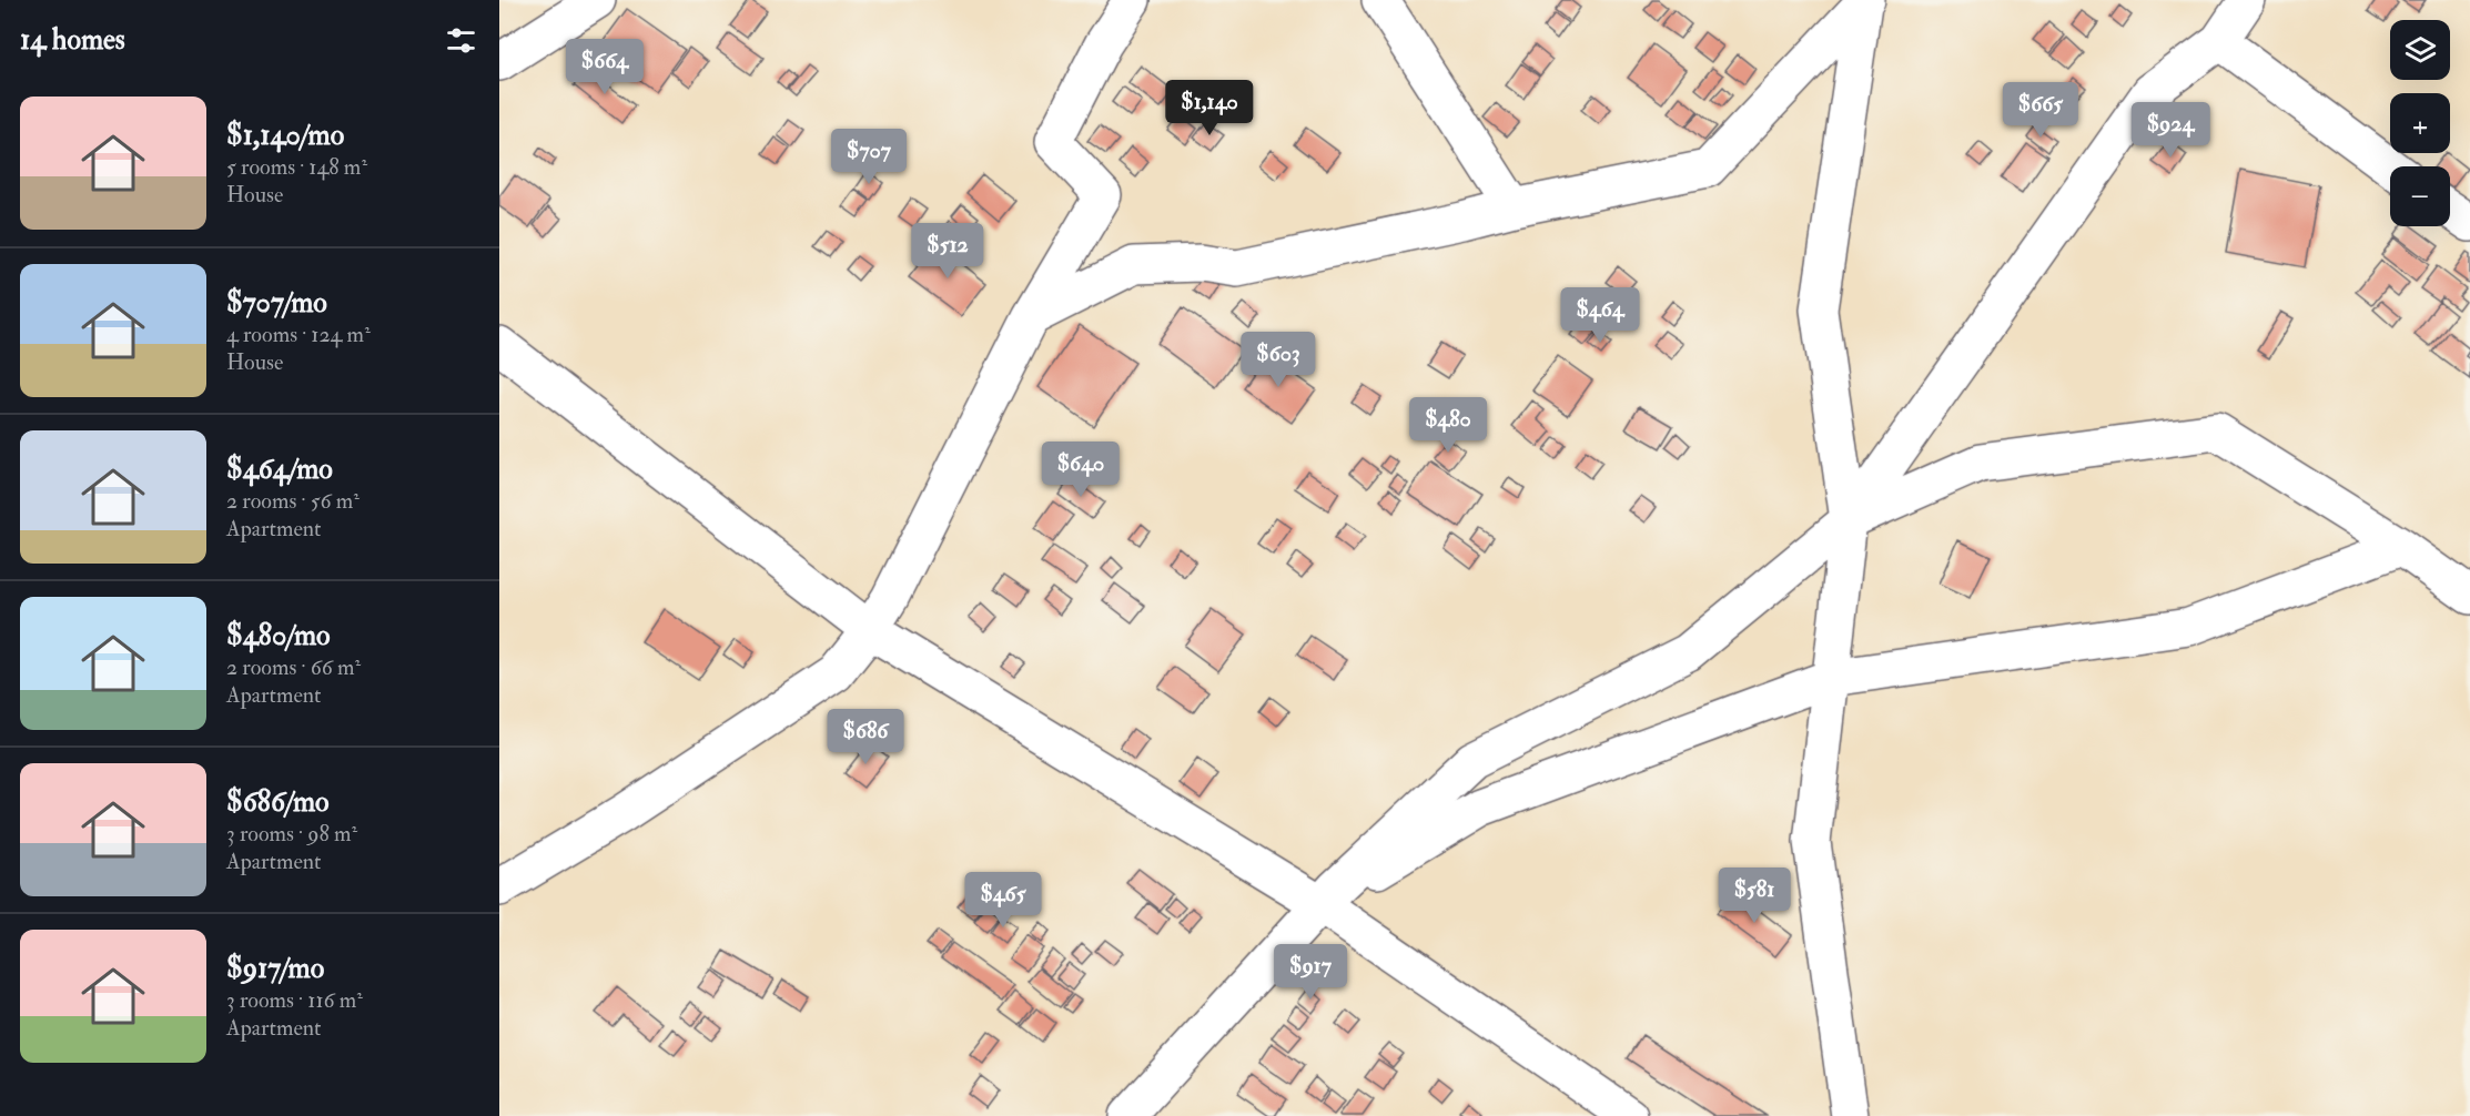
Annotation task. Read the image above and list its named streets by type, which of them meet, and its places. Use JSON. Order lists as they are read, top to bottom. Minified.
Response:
{"page":{"heading":"14 homes","map_buttons":["+","−"],"price":["$664","$1,140","$665","$924","$707","$512","$464","$603","$480","$640","$686","$581","$465","$917"],"list":[{"name":"$1,140/mo","note":"5 rooms · 148 m² · House"},{"name":"$707/mo","note":"4 rooms · 124 m² · House"},{"name":"$464/mo","note":"2 rooms · 56 m² · Apartment"},{"name":"$480/mo","note":"2 rooms · 66 m² · Apartment"},{"name":"$686/mo","note":"3 rooms · 98 m² · Apartment"},{"name":"$917/mo","note":"3 rooms · 116 m² · Apartment"}]}}
